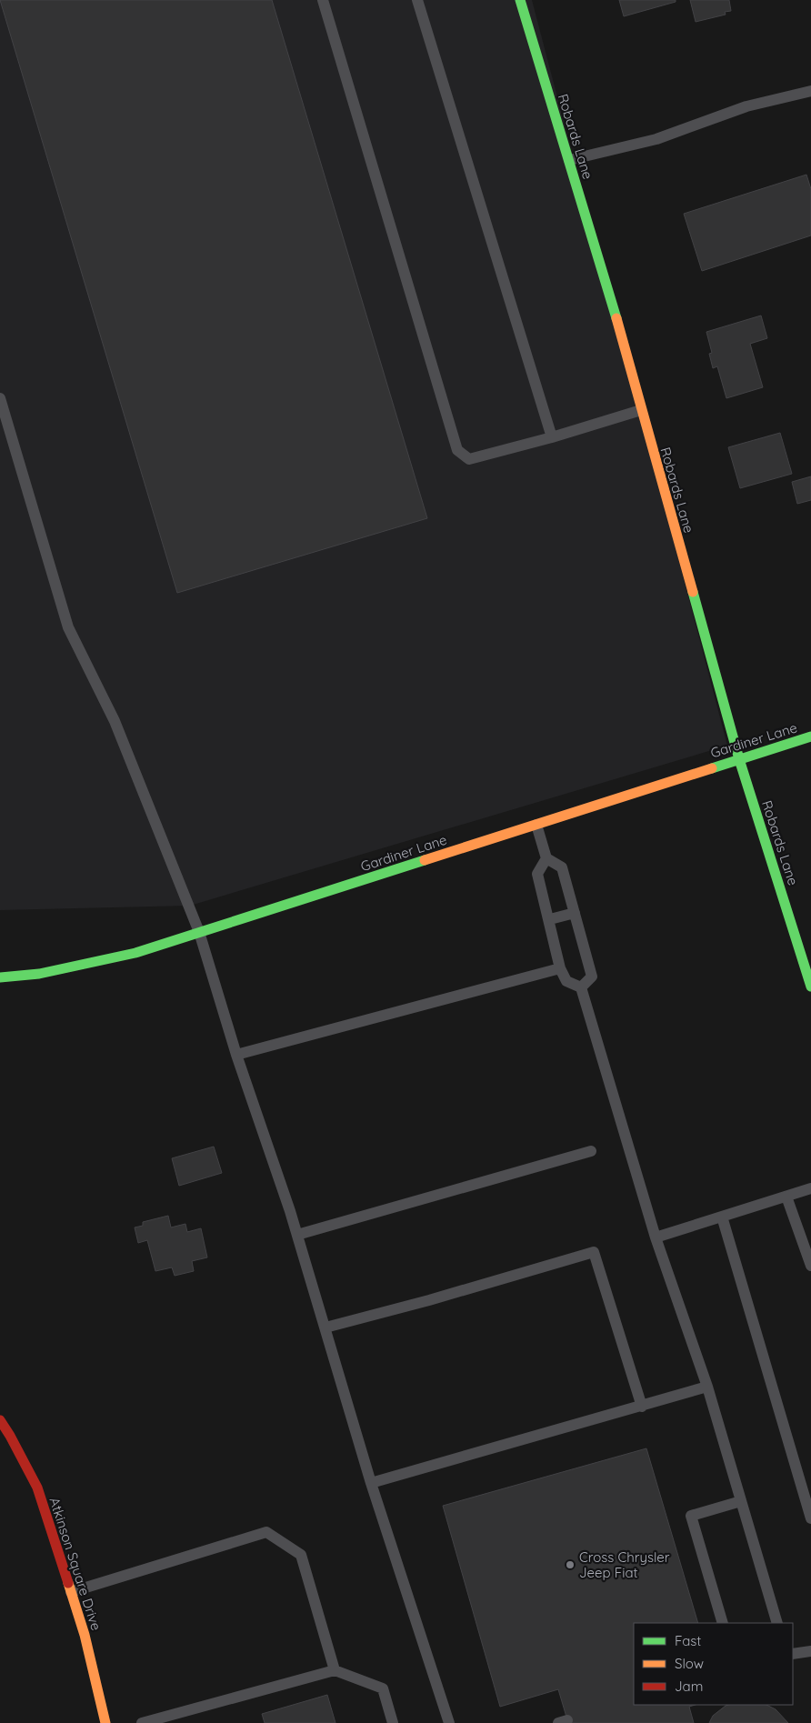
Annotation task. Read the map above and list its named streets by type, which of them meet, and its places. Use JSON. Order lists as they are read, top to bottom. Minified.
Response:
{"streets":{"street":["Robards Lane","Gardiner Lane","Atkinson Square Drive"]},"crossings":[["Robards Lane","Gardiner Lane"]],"places":["Cross Chrysler Jeep Fiat"],"legend":["Fast","Slow","Jam"]}
